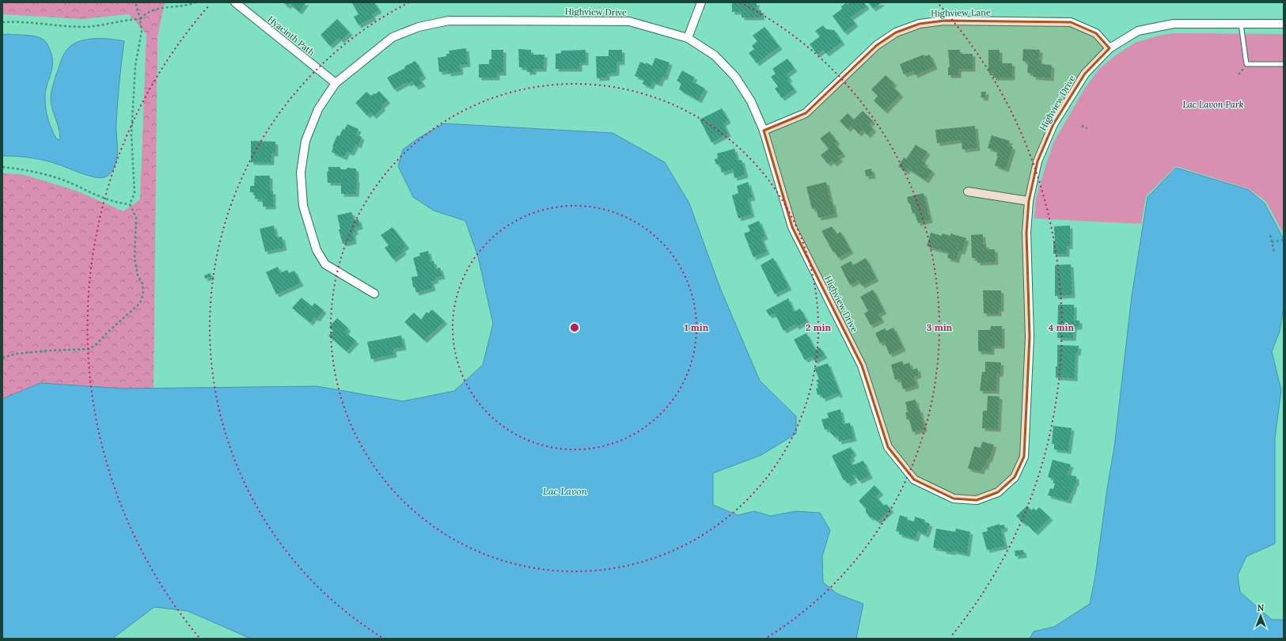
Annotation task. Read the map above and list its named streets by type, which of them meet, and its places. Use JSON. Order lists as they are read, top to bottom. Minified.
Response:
{"streets":{"street":["Highview Drive","Highview Lane","Hyacinth Path"]},"crossings":[["Highview Drive","Highview Lane"],["Highview Drive","Hyacinth Path"]],"water":["Lac Lavon"],"parks":["Lac Lavon Park"],"north":"top","rings":["1 min","2 min","3 min","4 min"]}
